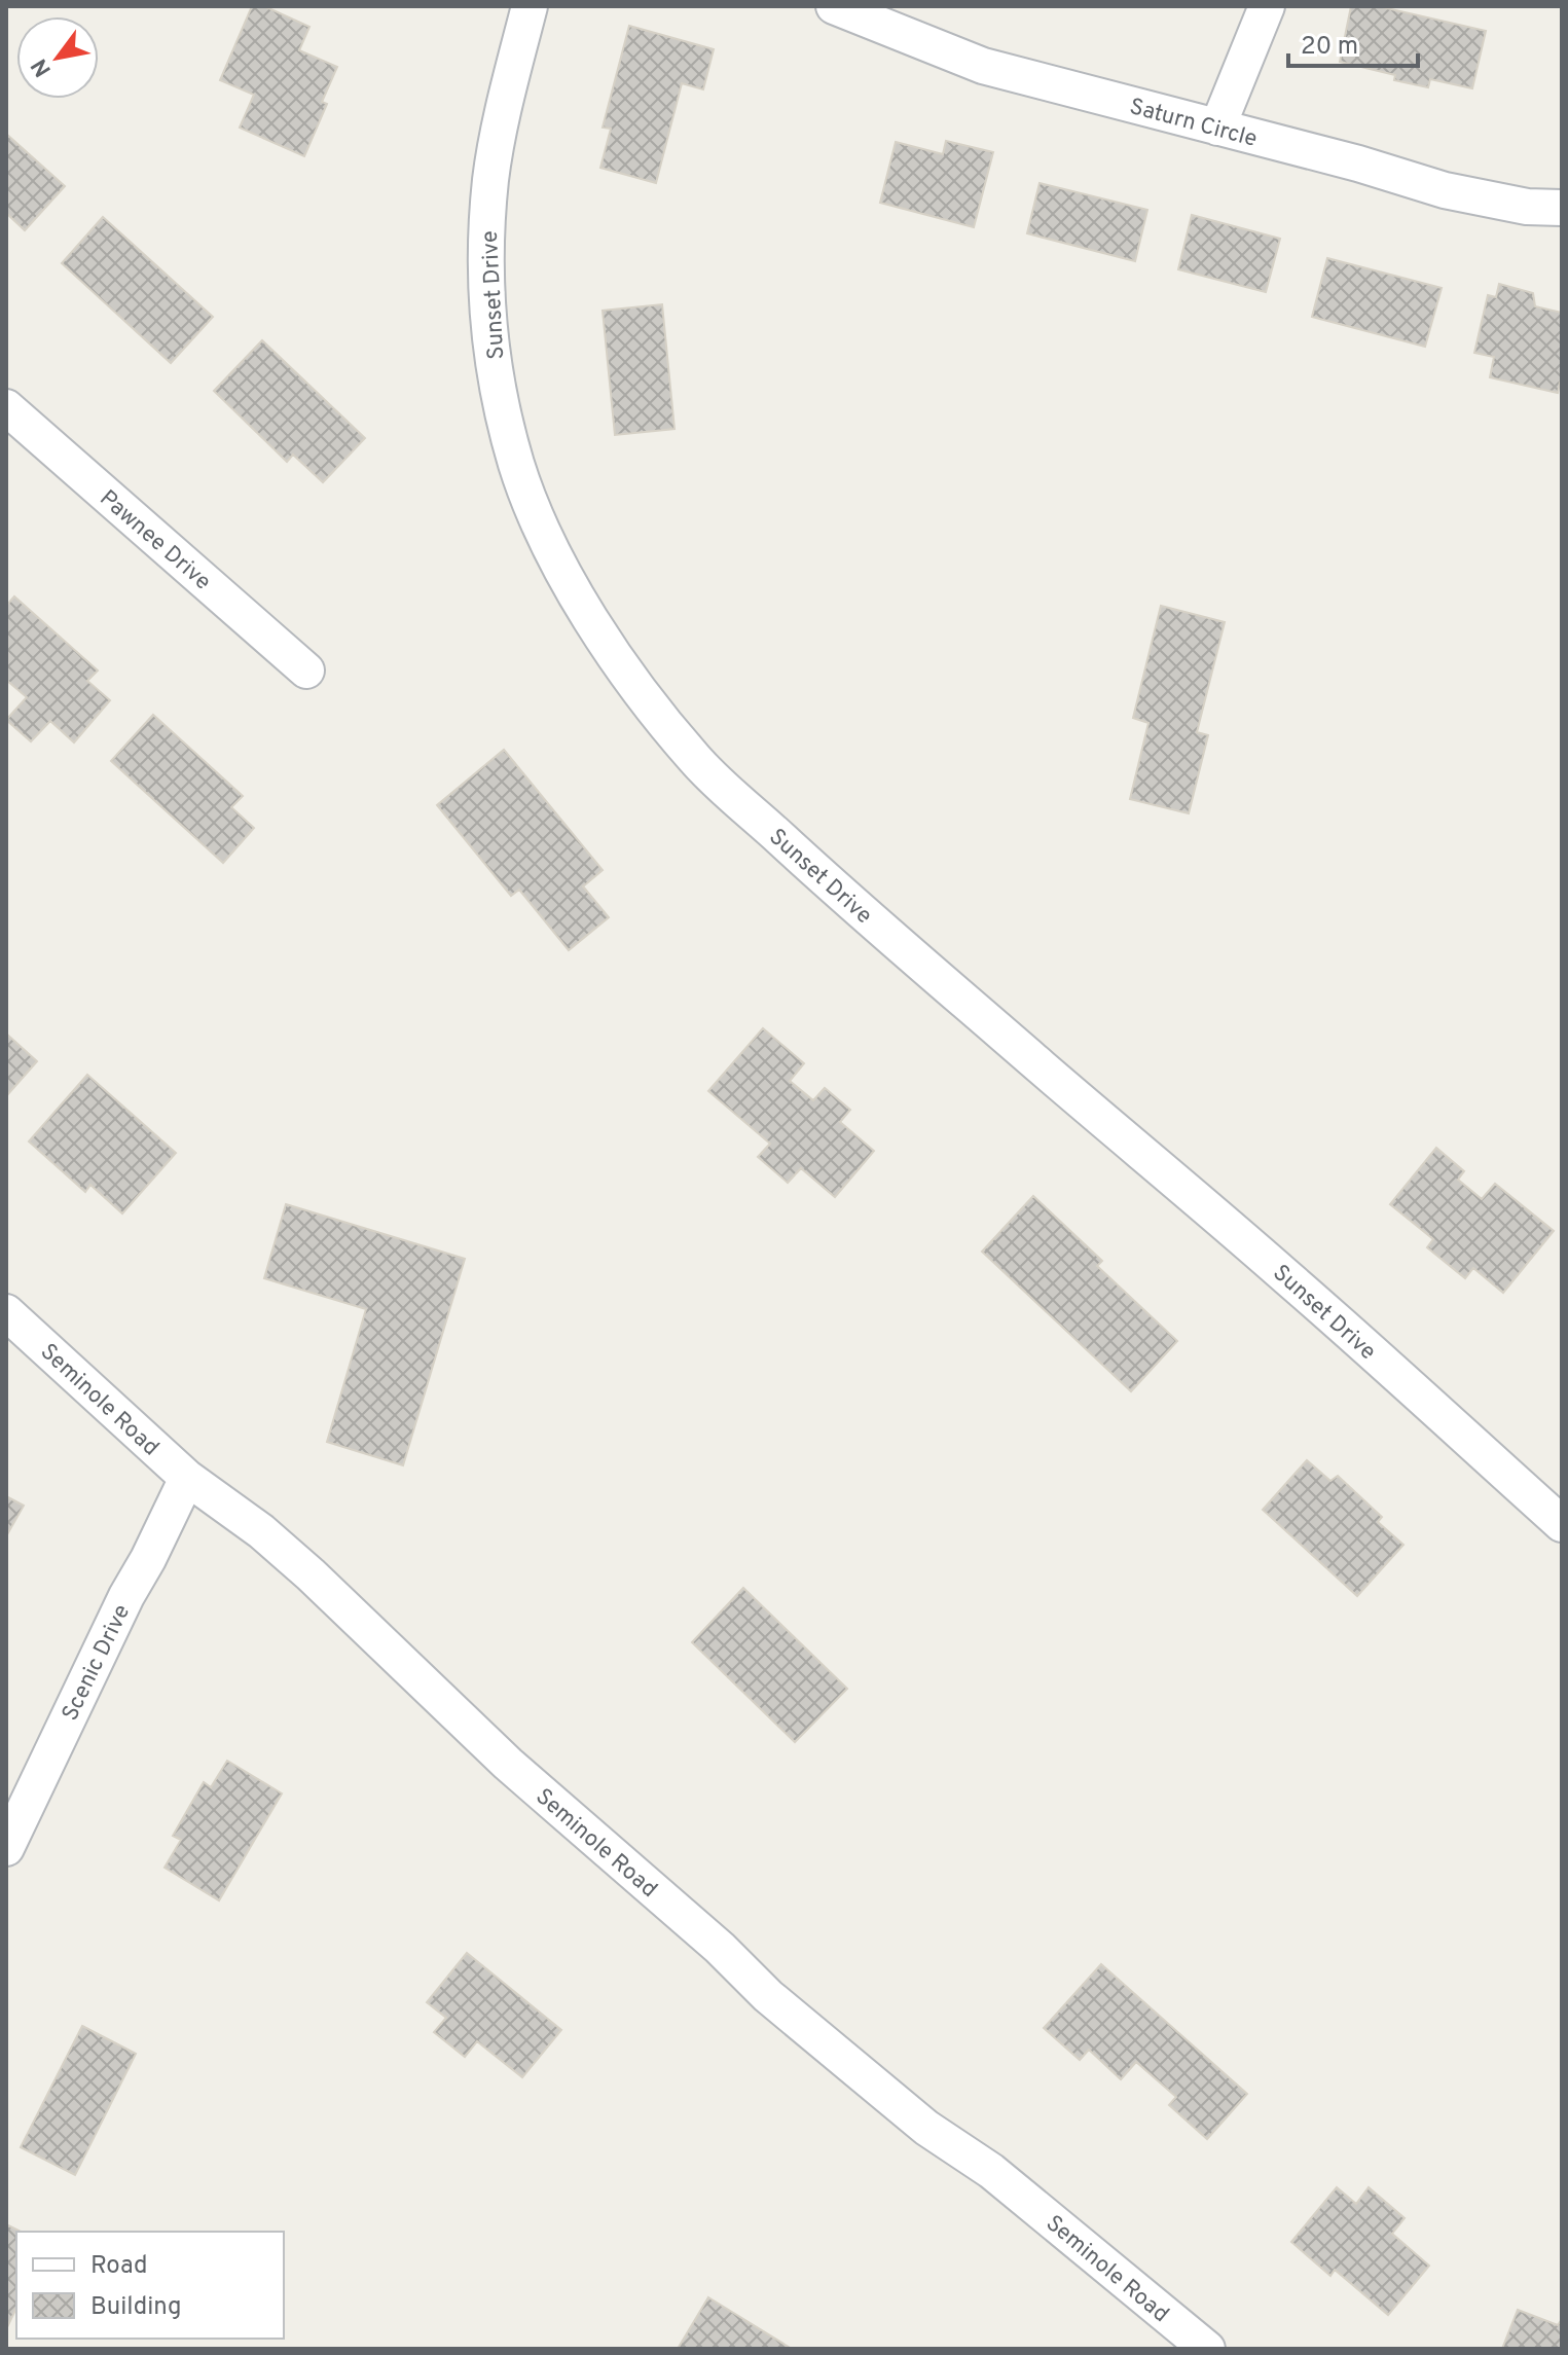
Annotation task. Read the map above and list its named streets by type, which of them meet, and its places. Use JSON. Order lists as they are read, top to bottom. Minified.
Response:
{"streets":{"street":["Saturn Circle","Sunset Drive","Pawnee Drive","Seminole Road","Scenic Drive"]},"crossings":[["Seminole Road","Scenic Drive"]],"legend":["Road","Building"],"scale_bar":"20 m","north":"bottom left"}
